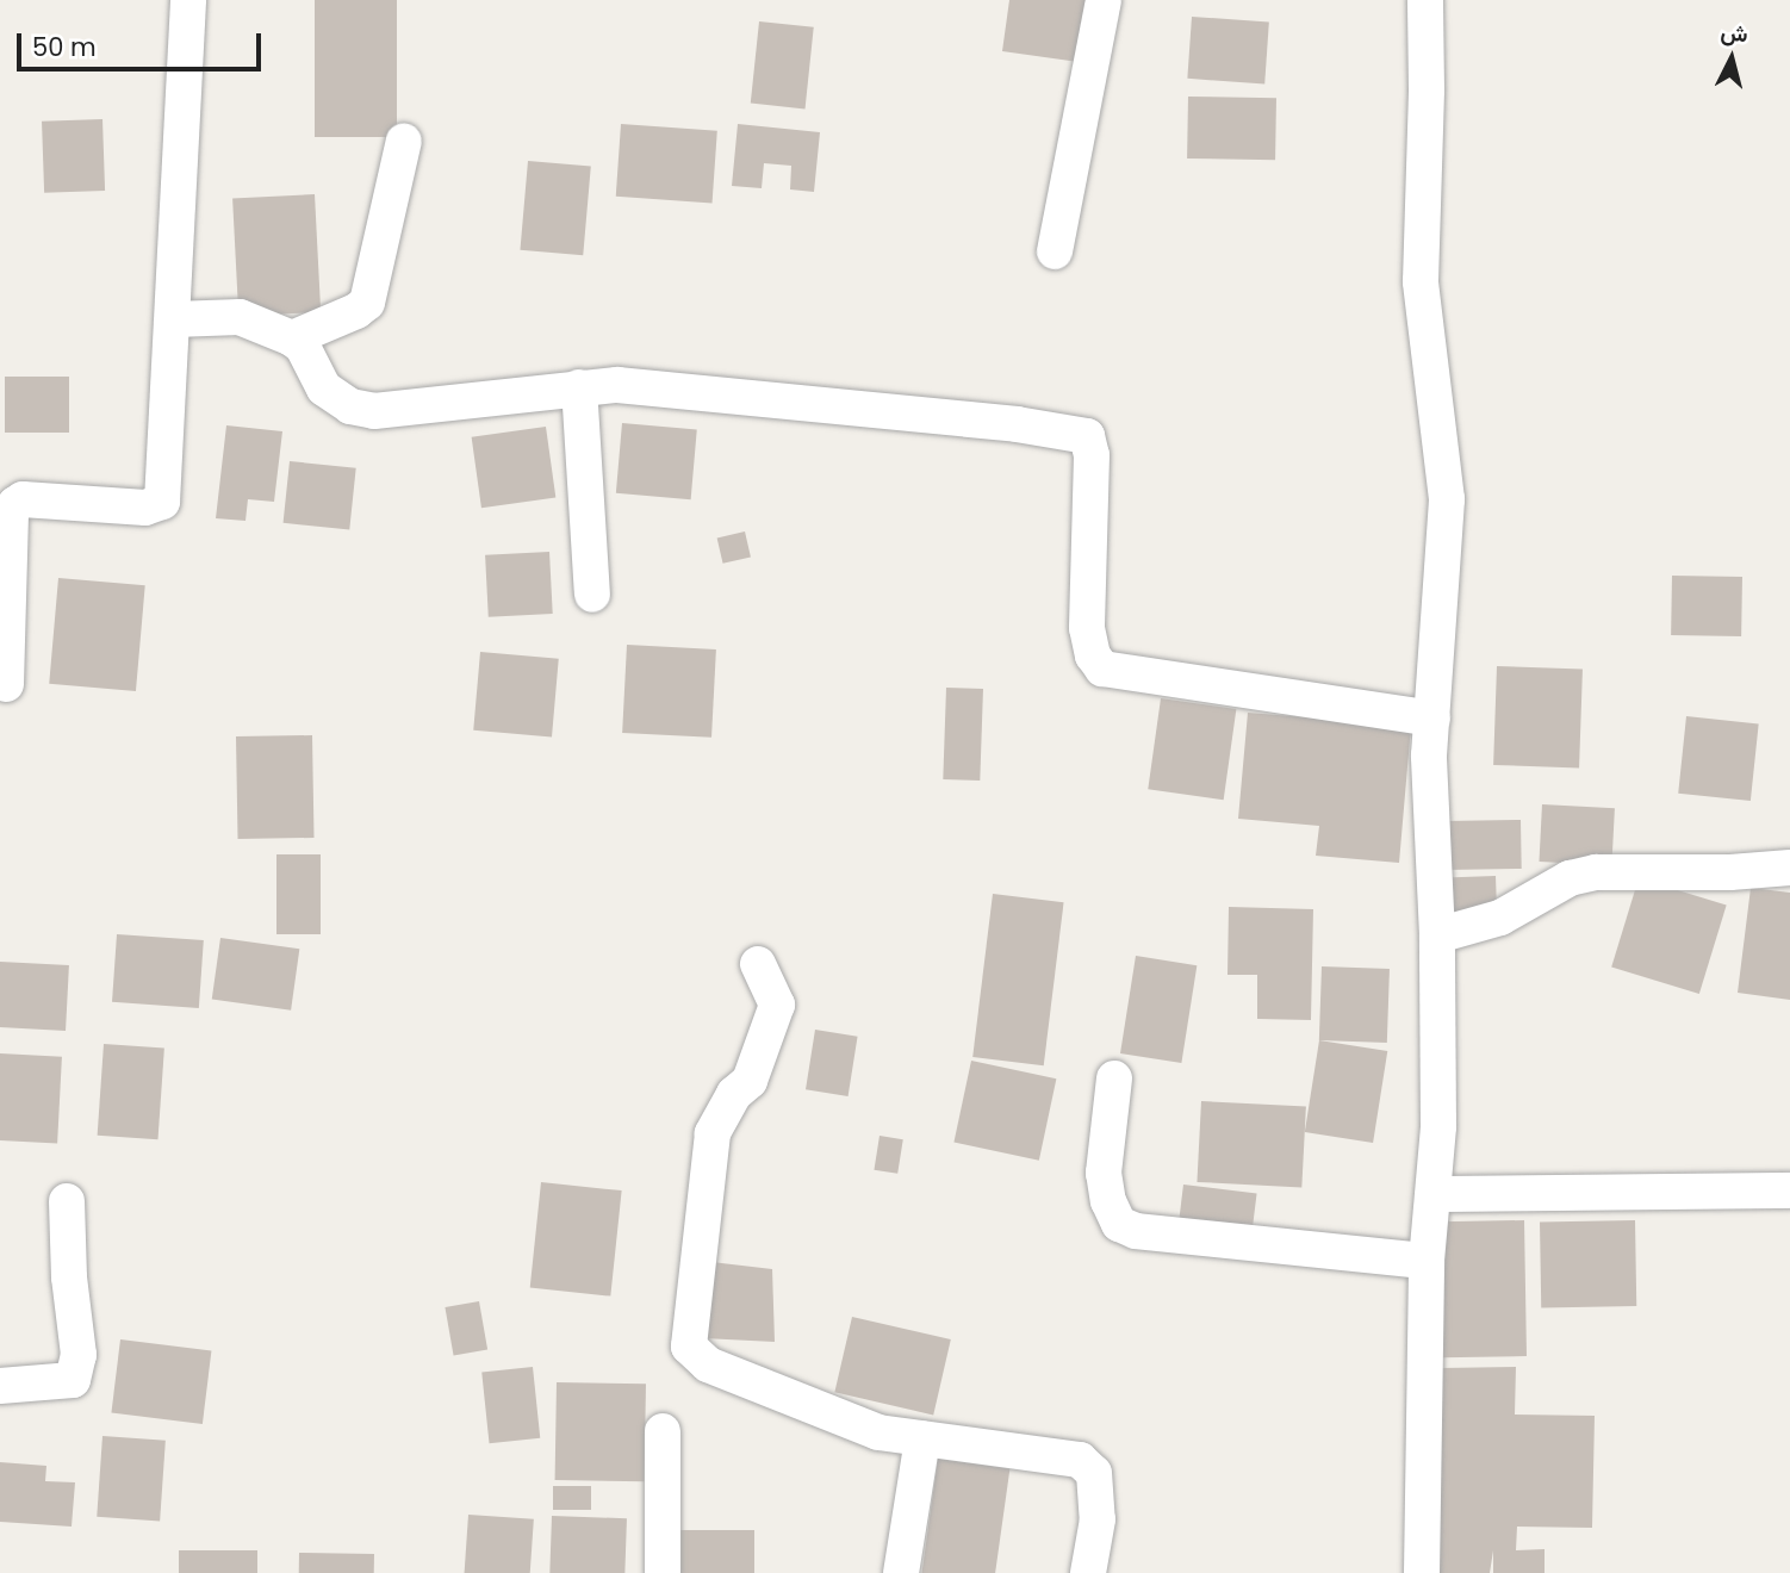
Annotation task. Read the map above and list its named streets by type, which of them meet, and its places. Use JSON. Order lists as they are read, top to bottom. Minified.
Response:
{"scale_bar":"50 m","north":"top"}
